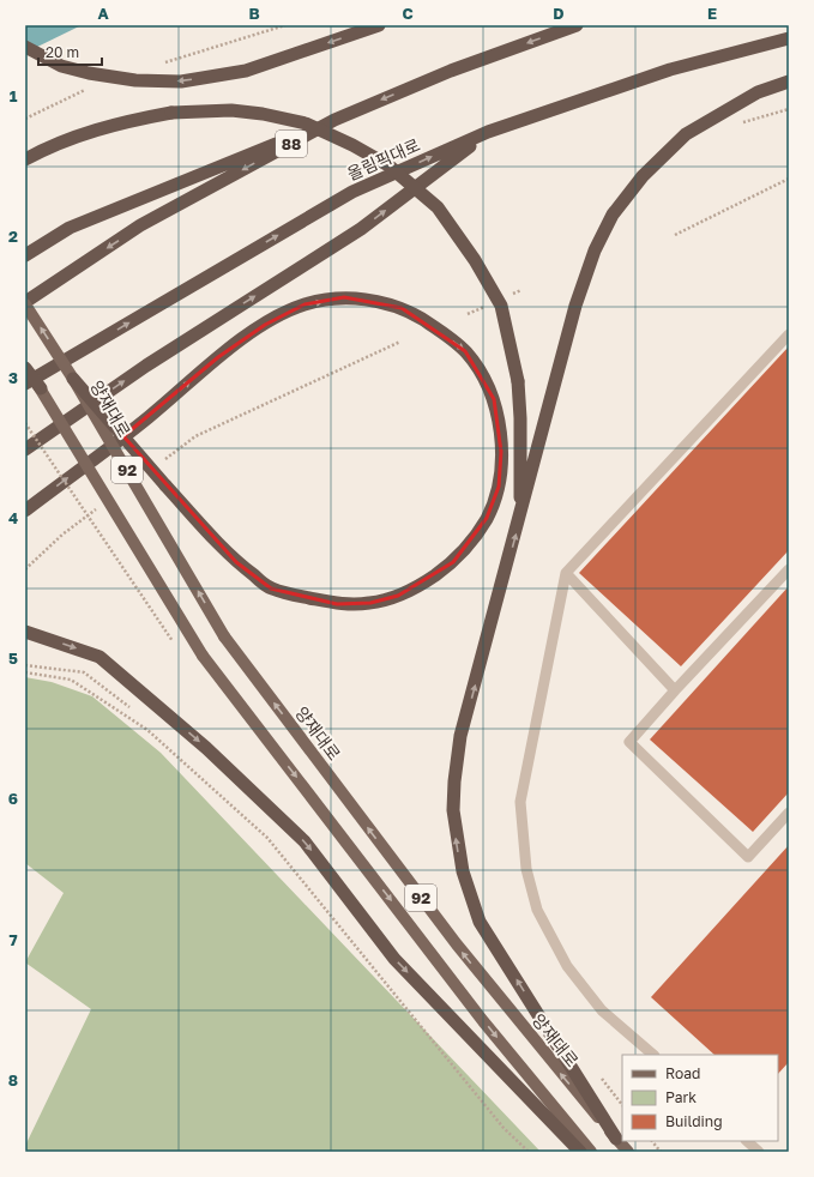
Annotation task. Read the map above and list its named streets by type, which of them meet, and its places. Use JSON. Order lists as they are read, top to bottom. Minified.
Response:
{"streets":{"highway":["88","올림픽대로"],"main road":["양재대로","92"]},"crossings":[["88","양재대로"]],"legend":["Road","Park","Building"],"scale_bar":"20 m","grid":{"columns":["A","B","C","D","E"],"rows":["1","2","3","4","5","6","7","8"]}}
